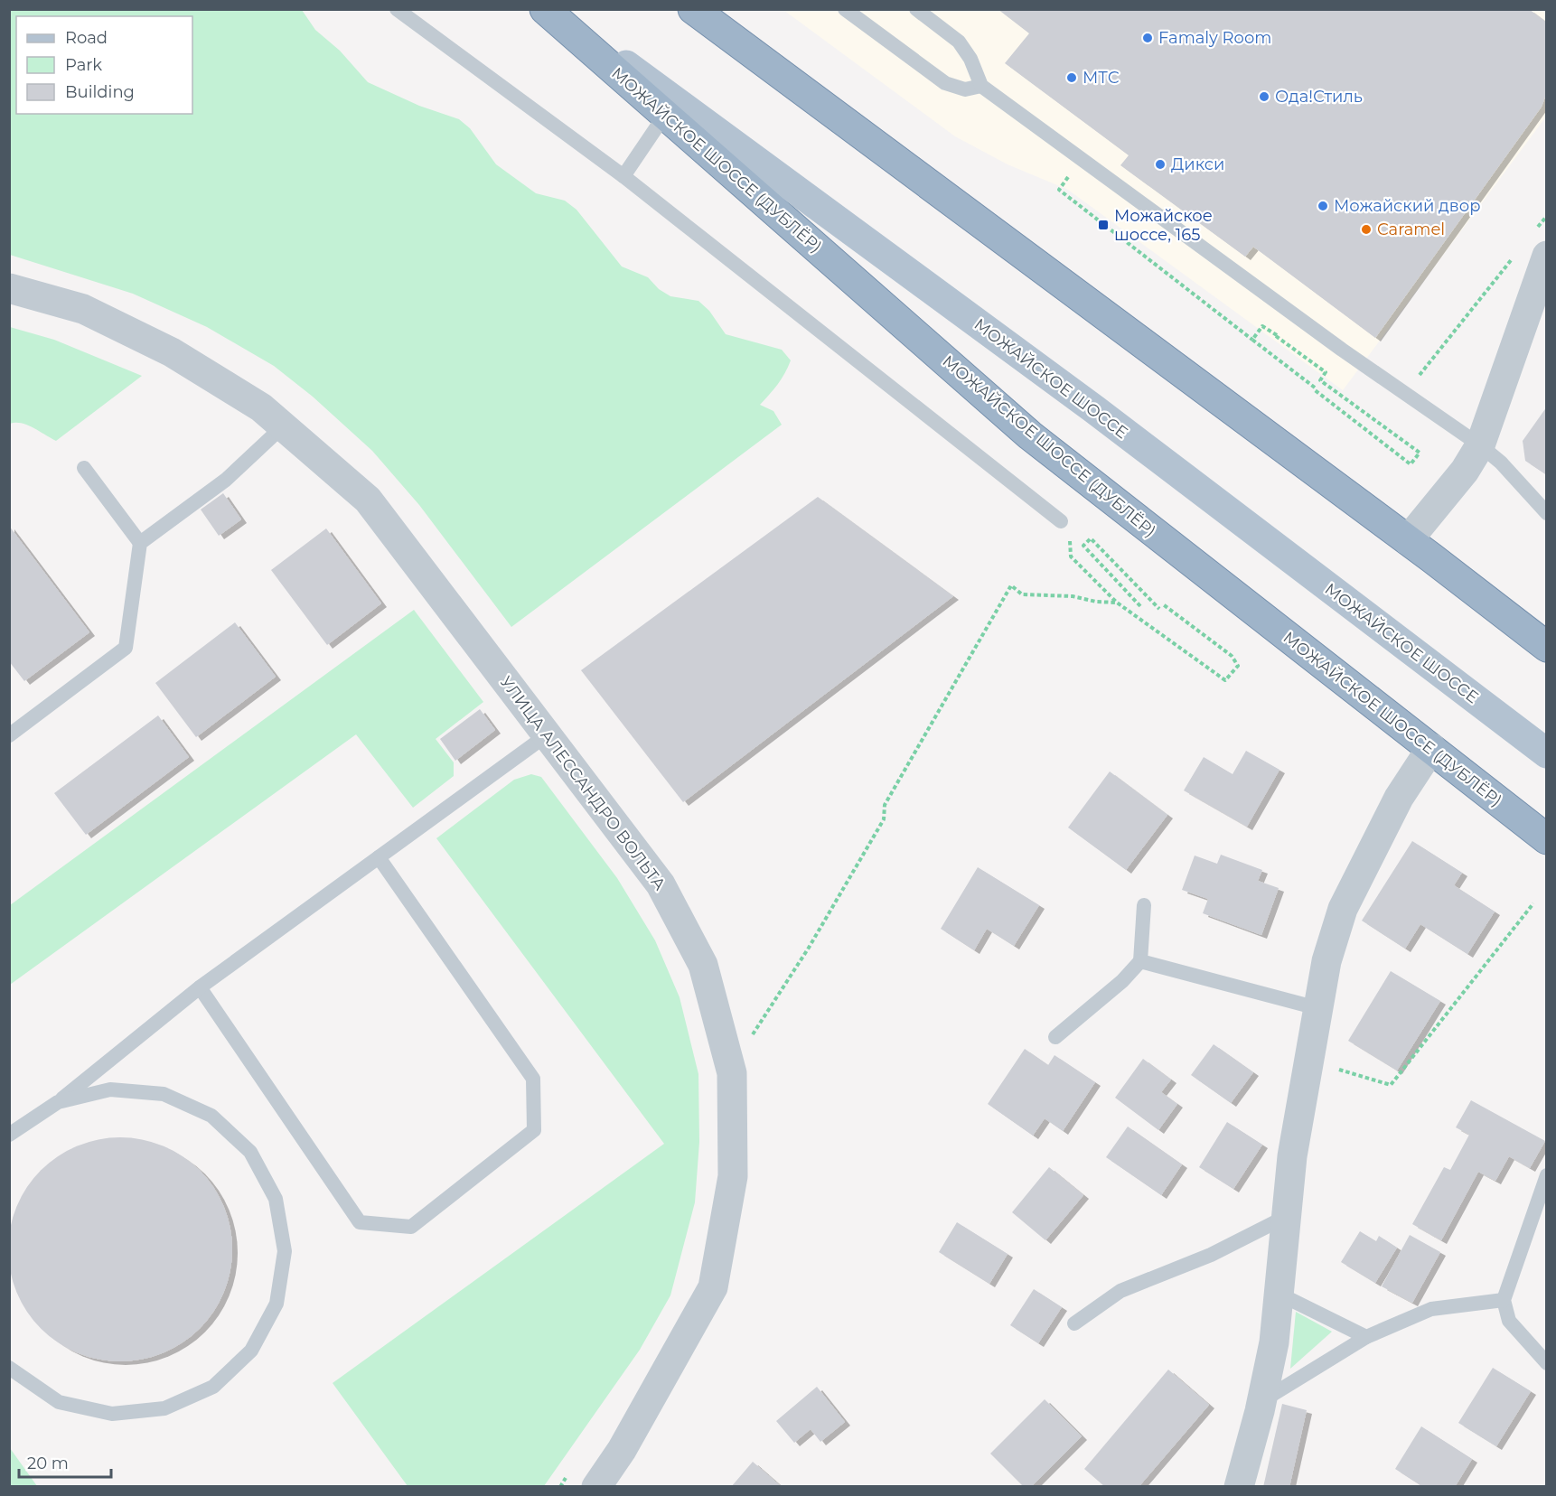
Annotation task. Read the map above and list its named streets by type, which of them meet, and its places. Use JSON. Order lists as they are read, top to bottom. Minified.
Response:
{"streets":{"highway":["МОЖАЙСКОЕ ШОССЕ (ДУБЛЁР)"],"main road":["МОЖАЙСКОЕ ШОССЕ"],"street":["УЛИЦА АЛЕССАНДРО ВОЛЬТА"]},"places":{"other":["Famaly Room","МТС","Ода!Стиль","Дикси","Можайский двор","Caramel"],"transit":["Можайское шоссе, 165"]},"legend":["Road","Park","Building"],"scale_bar":"20 m"}
